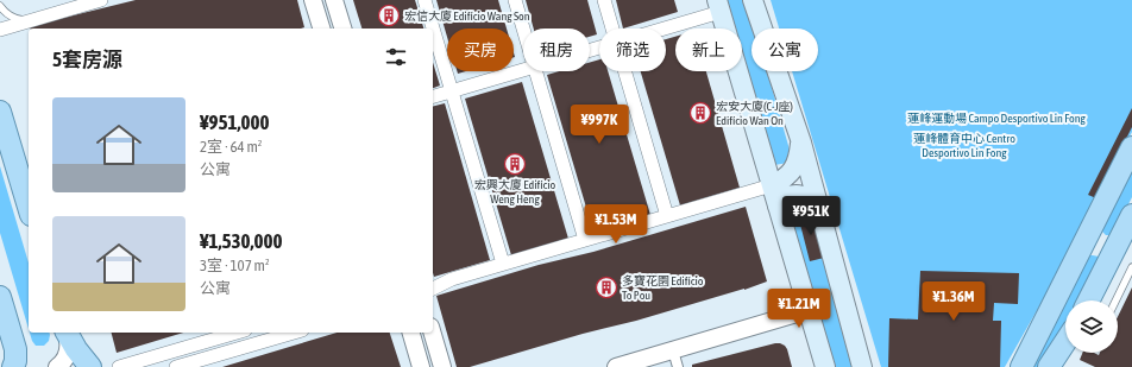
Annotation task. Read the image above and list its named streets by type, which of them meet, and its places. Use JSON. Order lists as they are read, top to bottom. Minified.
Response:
{"parks":["蓮峰運動場 Campo Desportivo Lin Fong","蓮峰體育中心 Centro Desportivo Lin Fong"],"places":{"building":["宏信大廈 Edifício Wang Son","宏安大廈(C-J座) Edifício Wan On","宏興大廈 Edifício Weng Heng","多寶花園 Edifício To Pou"]},"page":{"chip":["买房","租房","筛选","新上","公寓"],"heading":"5套房源","list":[{"name":"¥951,000","note":"2室 · 64 m² · 公寓"},{"name":"¥1,530,000","note":"3室 · 107 m² · 公寓"}],"price":["¥997K","¥951K","¥1.53M","¥1.36M","¥1.21M"]}}
